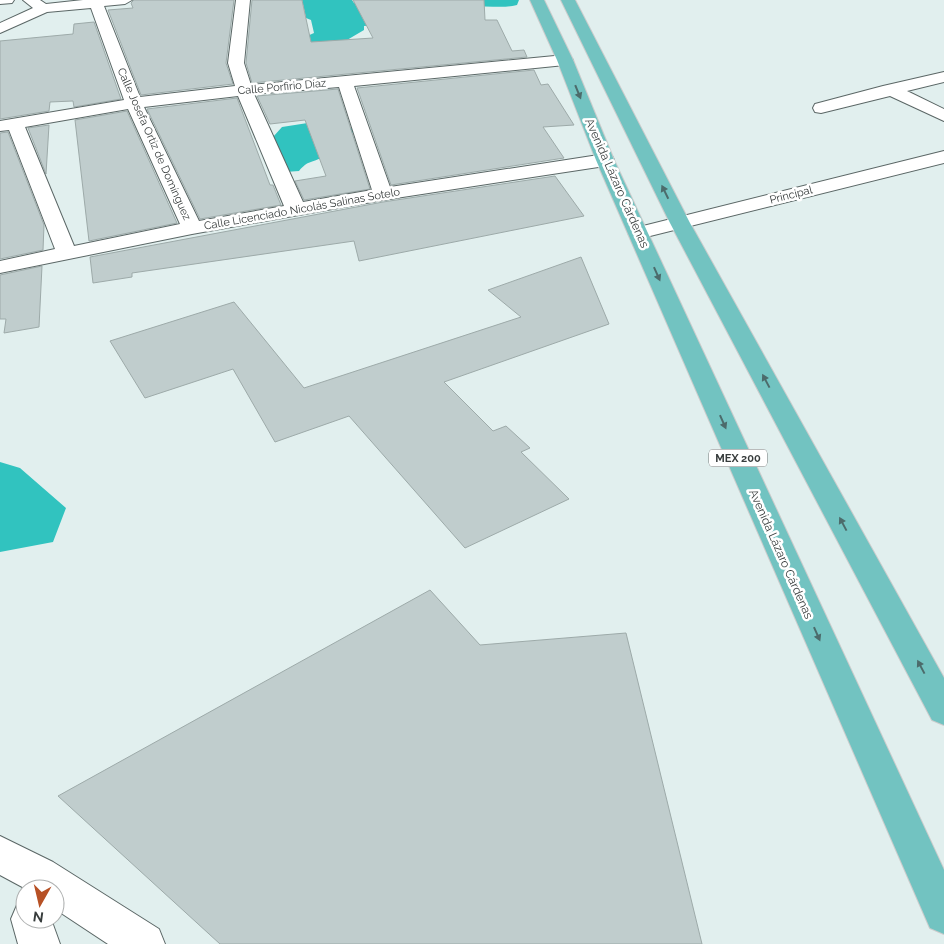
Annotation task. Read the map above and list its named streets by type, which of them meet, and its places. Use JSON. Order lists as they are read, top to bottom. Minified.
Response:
{"streets":{"main road":["Avenida Lázaro Cárdenas","MEX 200"],"street":["Calle Porfirio Díaz","Calle Josefa Ortiz de Domínguez","Principal","Calle Licenciado Nicolás Salinas Sotelo"]},"crossings":[["Calle Porfirio Díaz","Calle Josefa Ortiz de Domínguez"],["Calle Porfirio Díaz","Avenida Lázaro Cárdenas"],["Calle Josefa Ortiz de Domínguez","Calle Licenciado Nicolás Salinas Sotelo"],["Avenida Lázaro Cárdenas","Principal"],["Avenida Lázaro Cárdenas","Calle Licenciado Nicolás Salinas Sotelo"]],"north":"bottom"}
